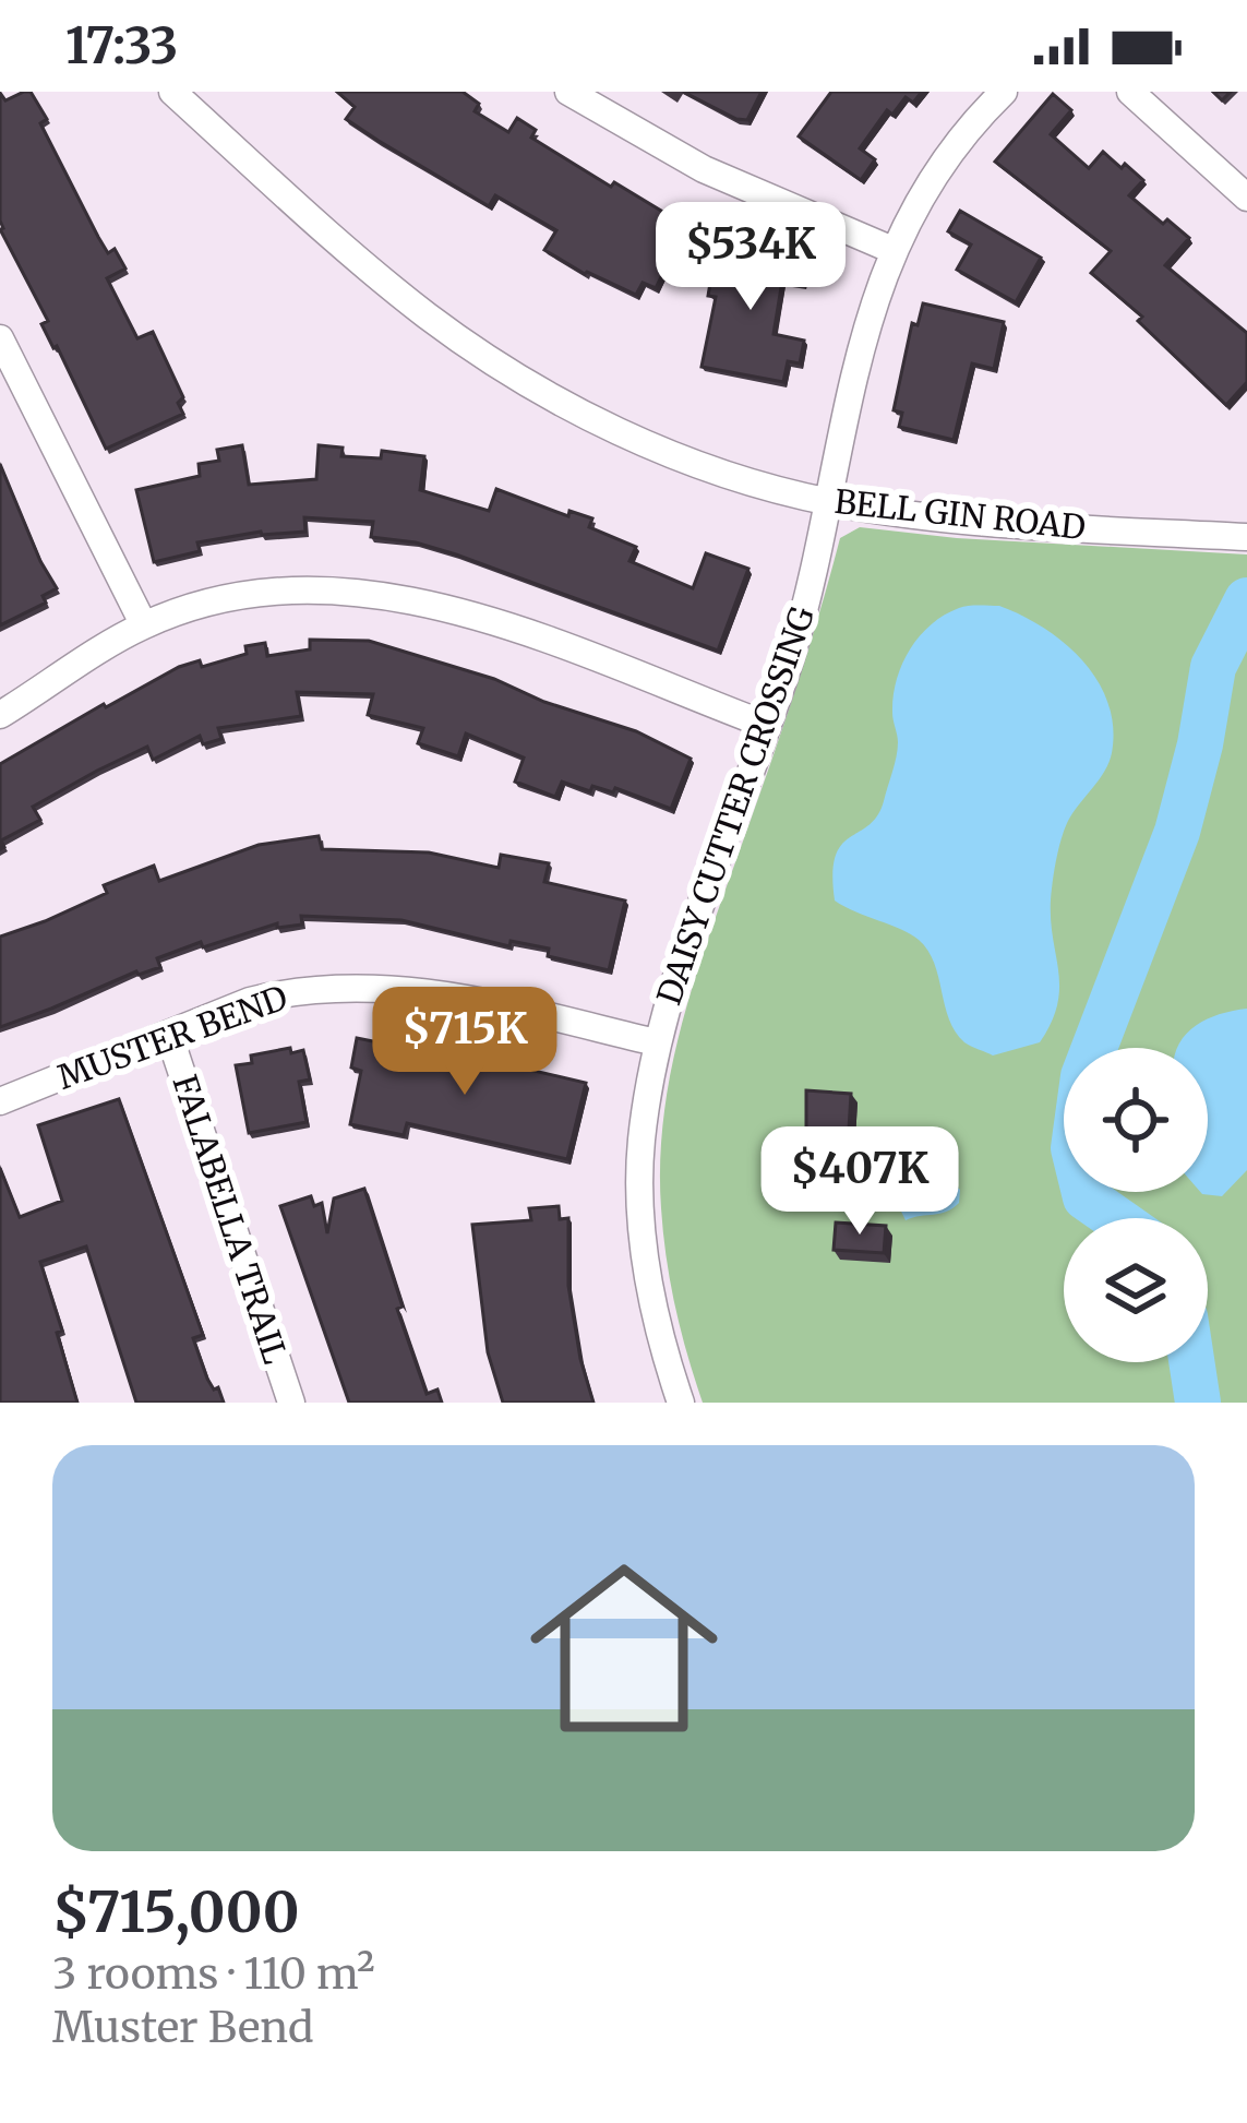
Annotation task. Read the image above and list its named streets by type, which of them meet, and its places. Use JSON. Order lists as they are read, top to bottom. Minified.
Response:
{"streets":{"street":["BELL GIN ROAD","DAISY CUTTER CROSSING","MUSTER BEND","FALABELLA TRAIL"]},"crossings":[["BELL GIN ROAD","DAISY CUTTER CROSSING"],["DAISY CUTTER CROSSING","MUSTER BEND"],["MUSTER BEND","FALABELLA TRAIL"]],"page":{"status":"17:33","price":["$534K","$715K","$407K"],"list":[{"name":"$715,000","note":"3 rooms · 110 m² · Muster Bend"}]}}
